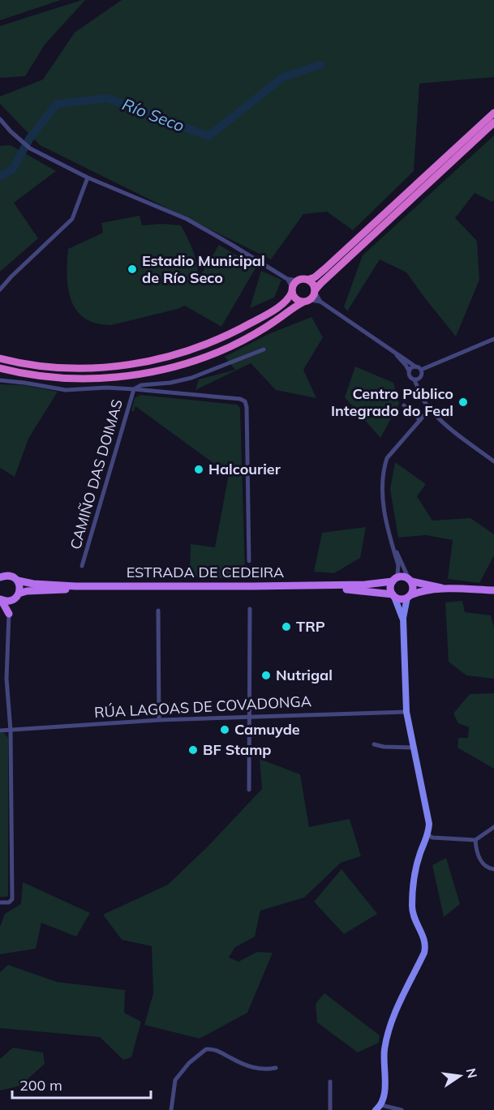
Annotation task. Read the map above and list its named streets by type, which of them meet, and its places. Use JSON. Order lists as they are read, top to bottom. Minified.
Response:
{"streets":{"main road":["ESTRADA DE CEDEIRA"],"street":["CAMIÑO DAS DOIMAS","RÚA LAGOAS DE COVADONGA"]},"water":["Río Seco"],"places":["Estadio Municipal de Río Seco","Centro Público Integrado do Feal","Halcourier","TRP","Nutrigal","Camuyde","BF Stamp"],"scale_bar":"200 m","north":"right"}
